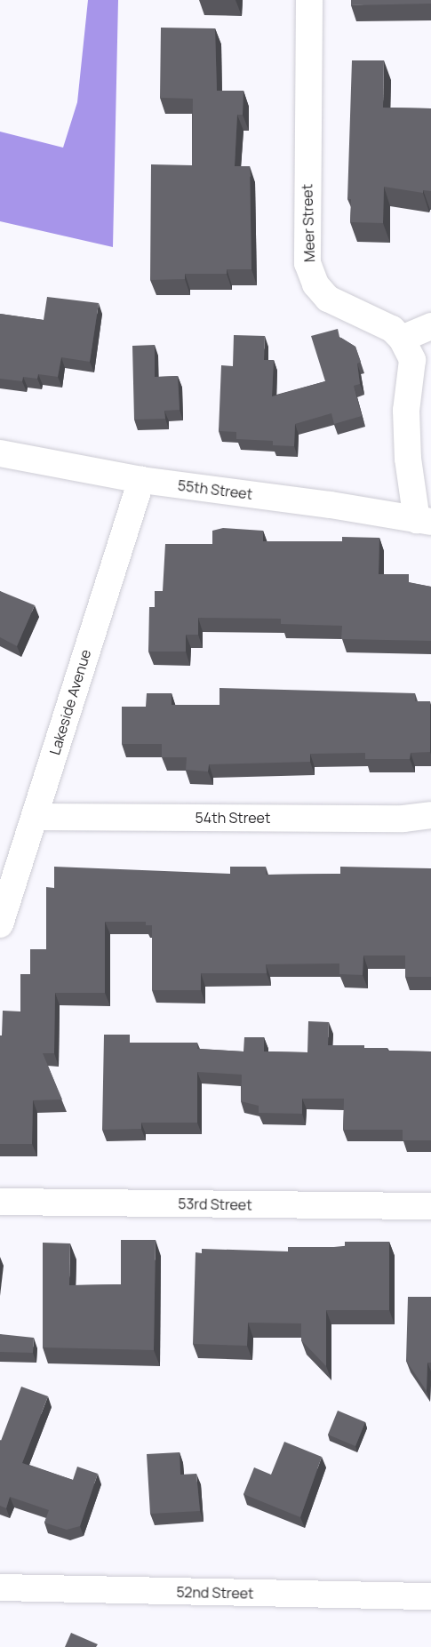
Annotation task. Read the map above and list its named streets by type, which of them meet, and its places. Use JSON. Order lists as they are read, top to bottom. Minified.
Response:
{"streets":{"street":["Meer Street","55th Street","Lakeside Avenue","54th Street","53rd Street","52nd Street"]},"crossings":[["55th Street","Lakeside Avenue"],["Lakeside Avenue","54th Street"]]}
